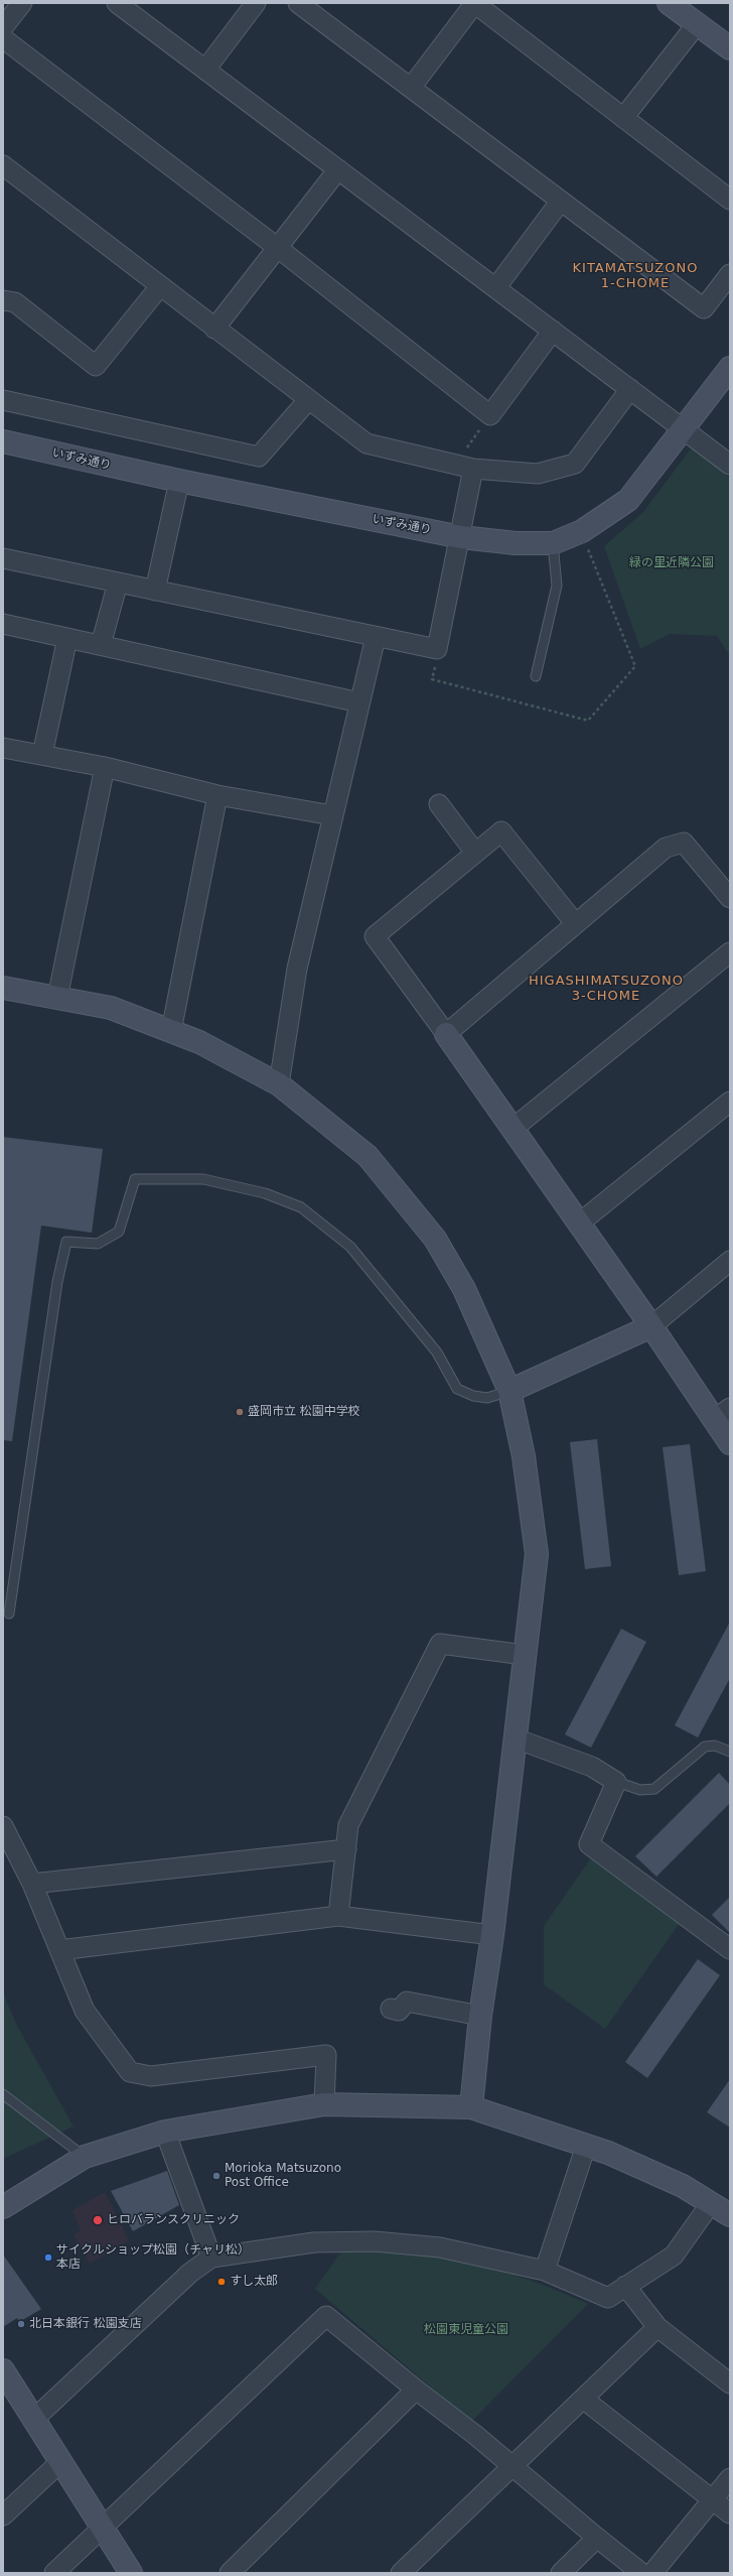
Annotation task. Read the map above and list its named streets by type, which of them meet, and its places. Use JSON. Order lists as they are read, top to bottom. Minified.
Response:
{"streets":{"street":["いずみ通り"]},"districts":["KITAMATSUZONO 1-CHOME","HIGASHIMATSUZONO 3-CHOME"],"parks":["緑の里近隣公園","松園東児童公園"],"places":["盛岡市立 松園中学校","Morioka Matsuzono Post Office","ヒロバランスクリニック","サイクルショップ松園（チャリ松） 本店","すし太郎","北日本銀行 松園支店"]}
